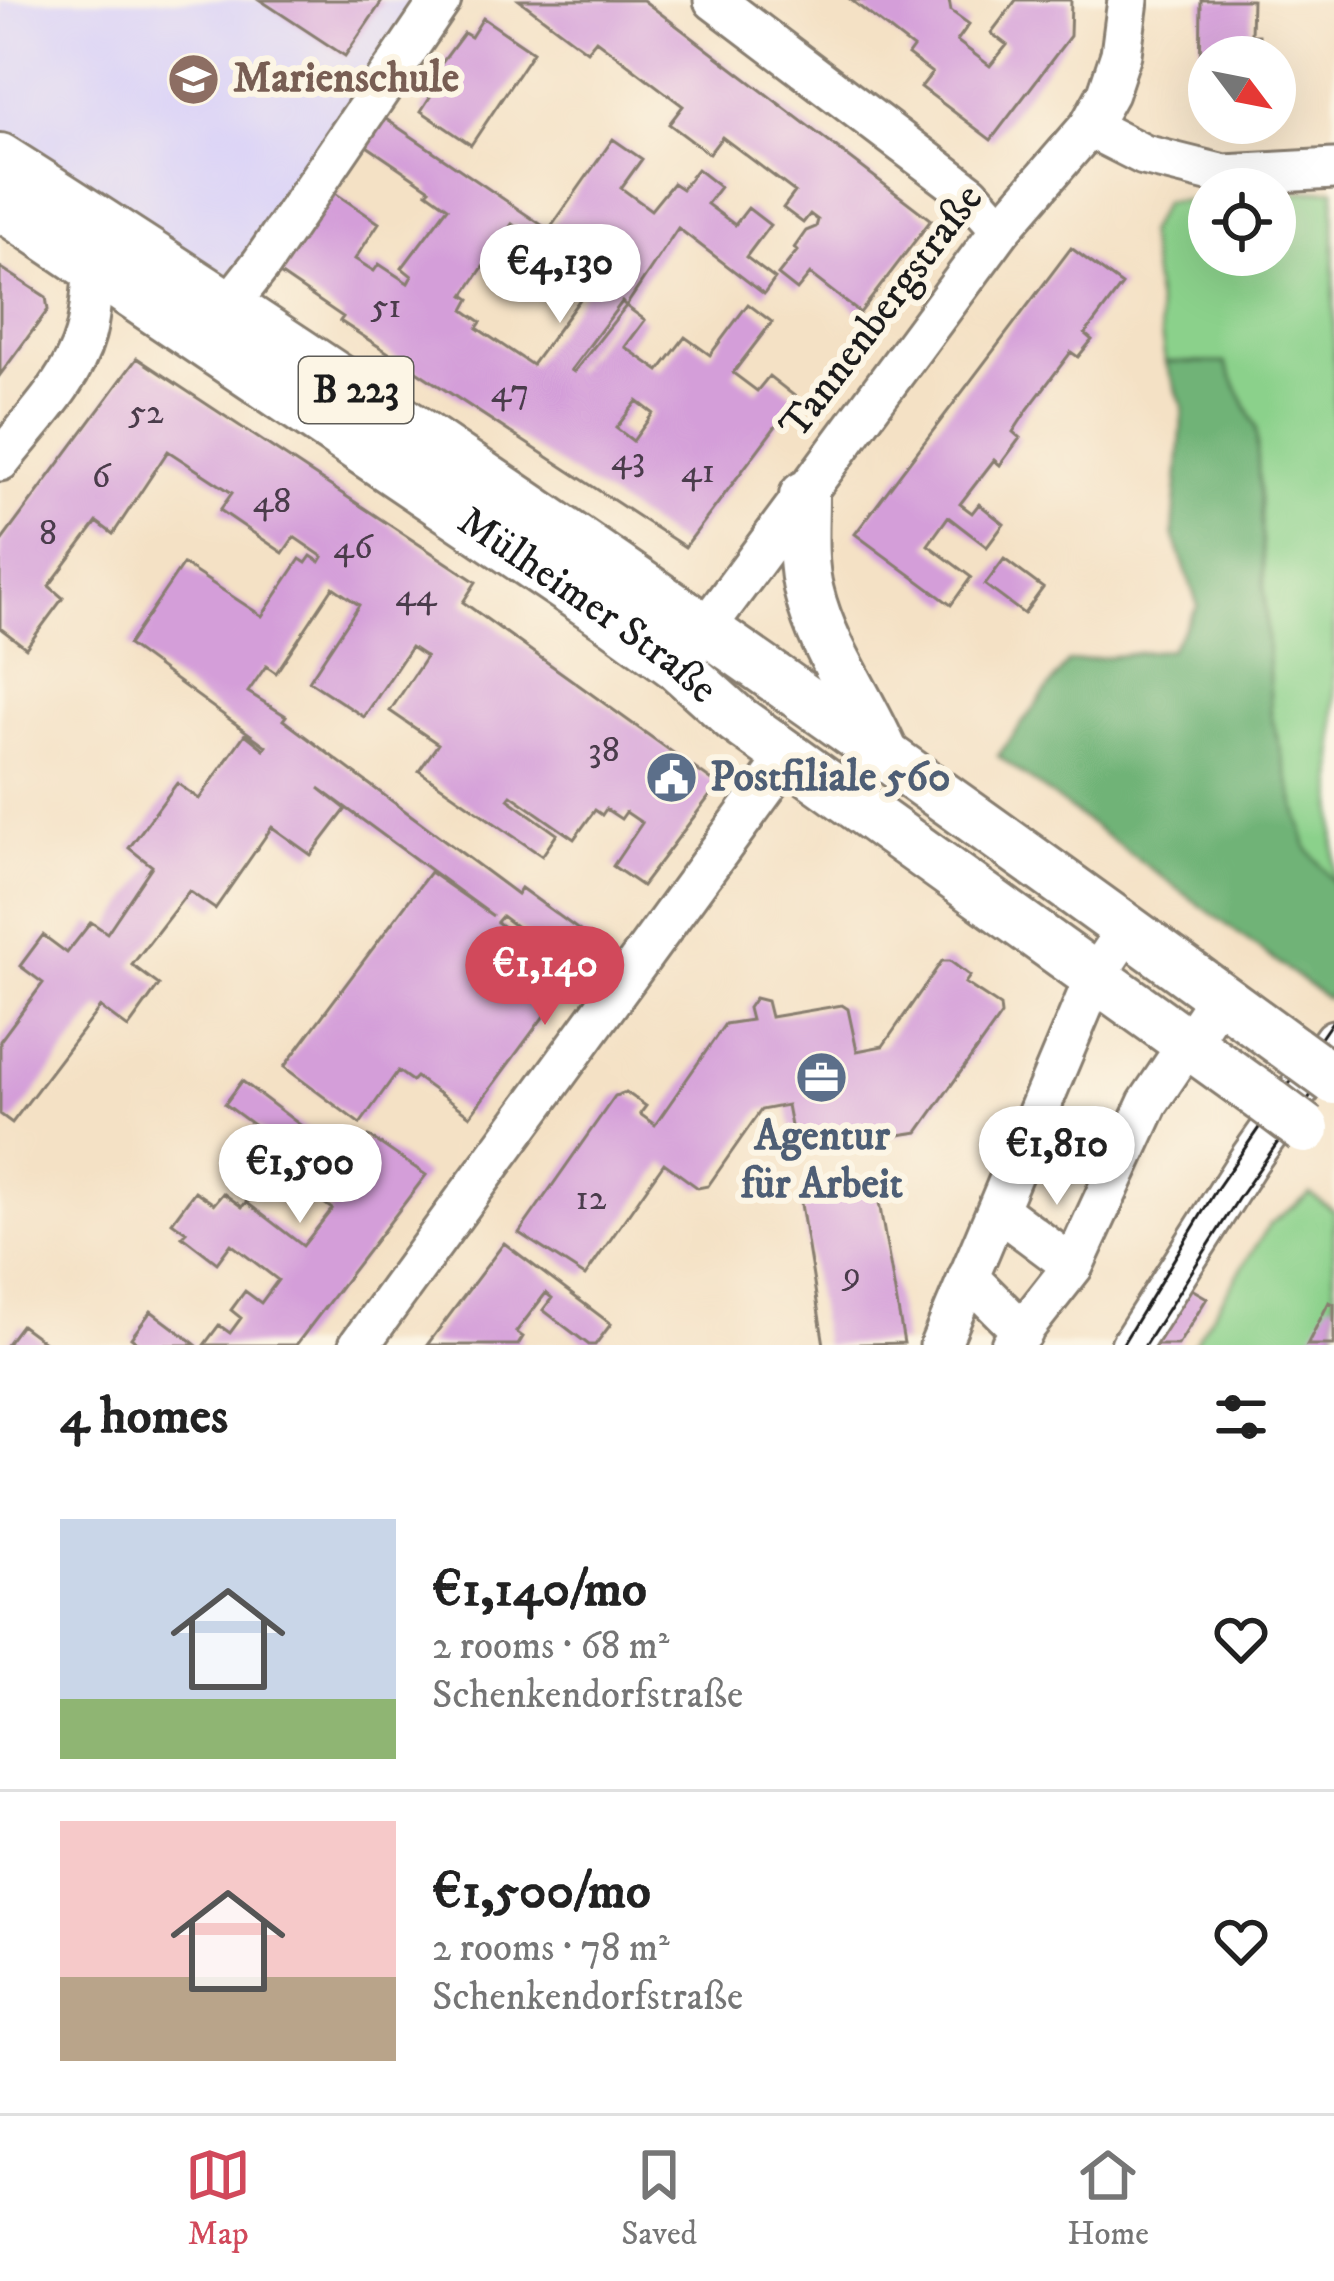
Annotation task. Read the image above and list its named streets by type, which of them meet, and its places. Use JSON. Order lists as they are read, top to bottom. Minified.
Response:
{"streets":{"main road":["B 223","Mülheimer Straße"],"street":["Tannenbergstraße"]},"crossings":[["Tannenbergstraße","Mülheimer Straße"]],"places":{"school or university":["Marienschule"],"public building":["Postfiliale 560"],"office":["Agentur für Arbeit"]},"house_numbers":["51","47","52","43","41","6","48","8","46","44","38","12","9"],"north":"bottom right","page":{"price":["€4,130","€1,140","€1,810","€1,500"],"heading":"4 homes","list":[{"name":"€1,140/mo","note":"2 rooms · 68 m² · Schenkendorfstraße"},{"name":"€1,500/mo","note":"2 rooms · 78 m² · Schenkendorfstraße"}],"tabs":["Map","Saved","Home"]}}
